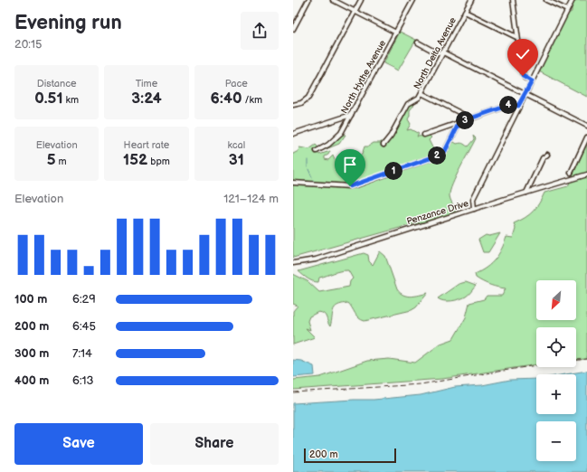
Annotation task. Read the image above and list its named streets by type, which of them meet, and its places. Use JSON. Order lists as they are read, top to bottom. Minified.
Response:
{"streets":{"street":["North Delta Avenue","North Hythe Avenue","Penzance Drive"]},"scale_bar":"200 m","north":"bottom left","page":{"heading":["Evening run","20:15"],"stats":[["Distance","0.51 km"],["Time","3:24"],["Pace","6:40 /km"],["Elevation","5 m"],["Heart rate","152 bpm"],["kcal","31"]],"pins":["4","3","2","1"],"chart":["Elevation","121–124 m"],"map_buttons":["+","−"],"list":[{"name":"100 m","note":"6:29"},{"name":"200 m","note":"6:45"},{"name":"300 m","note":"7:14"},{"name":"400 m","note":"6:13"}],"buttons":["Save","Share"],"scale":"200 m"}}
